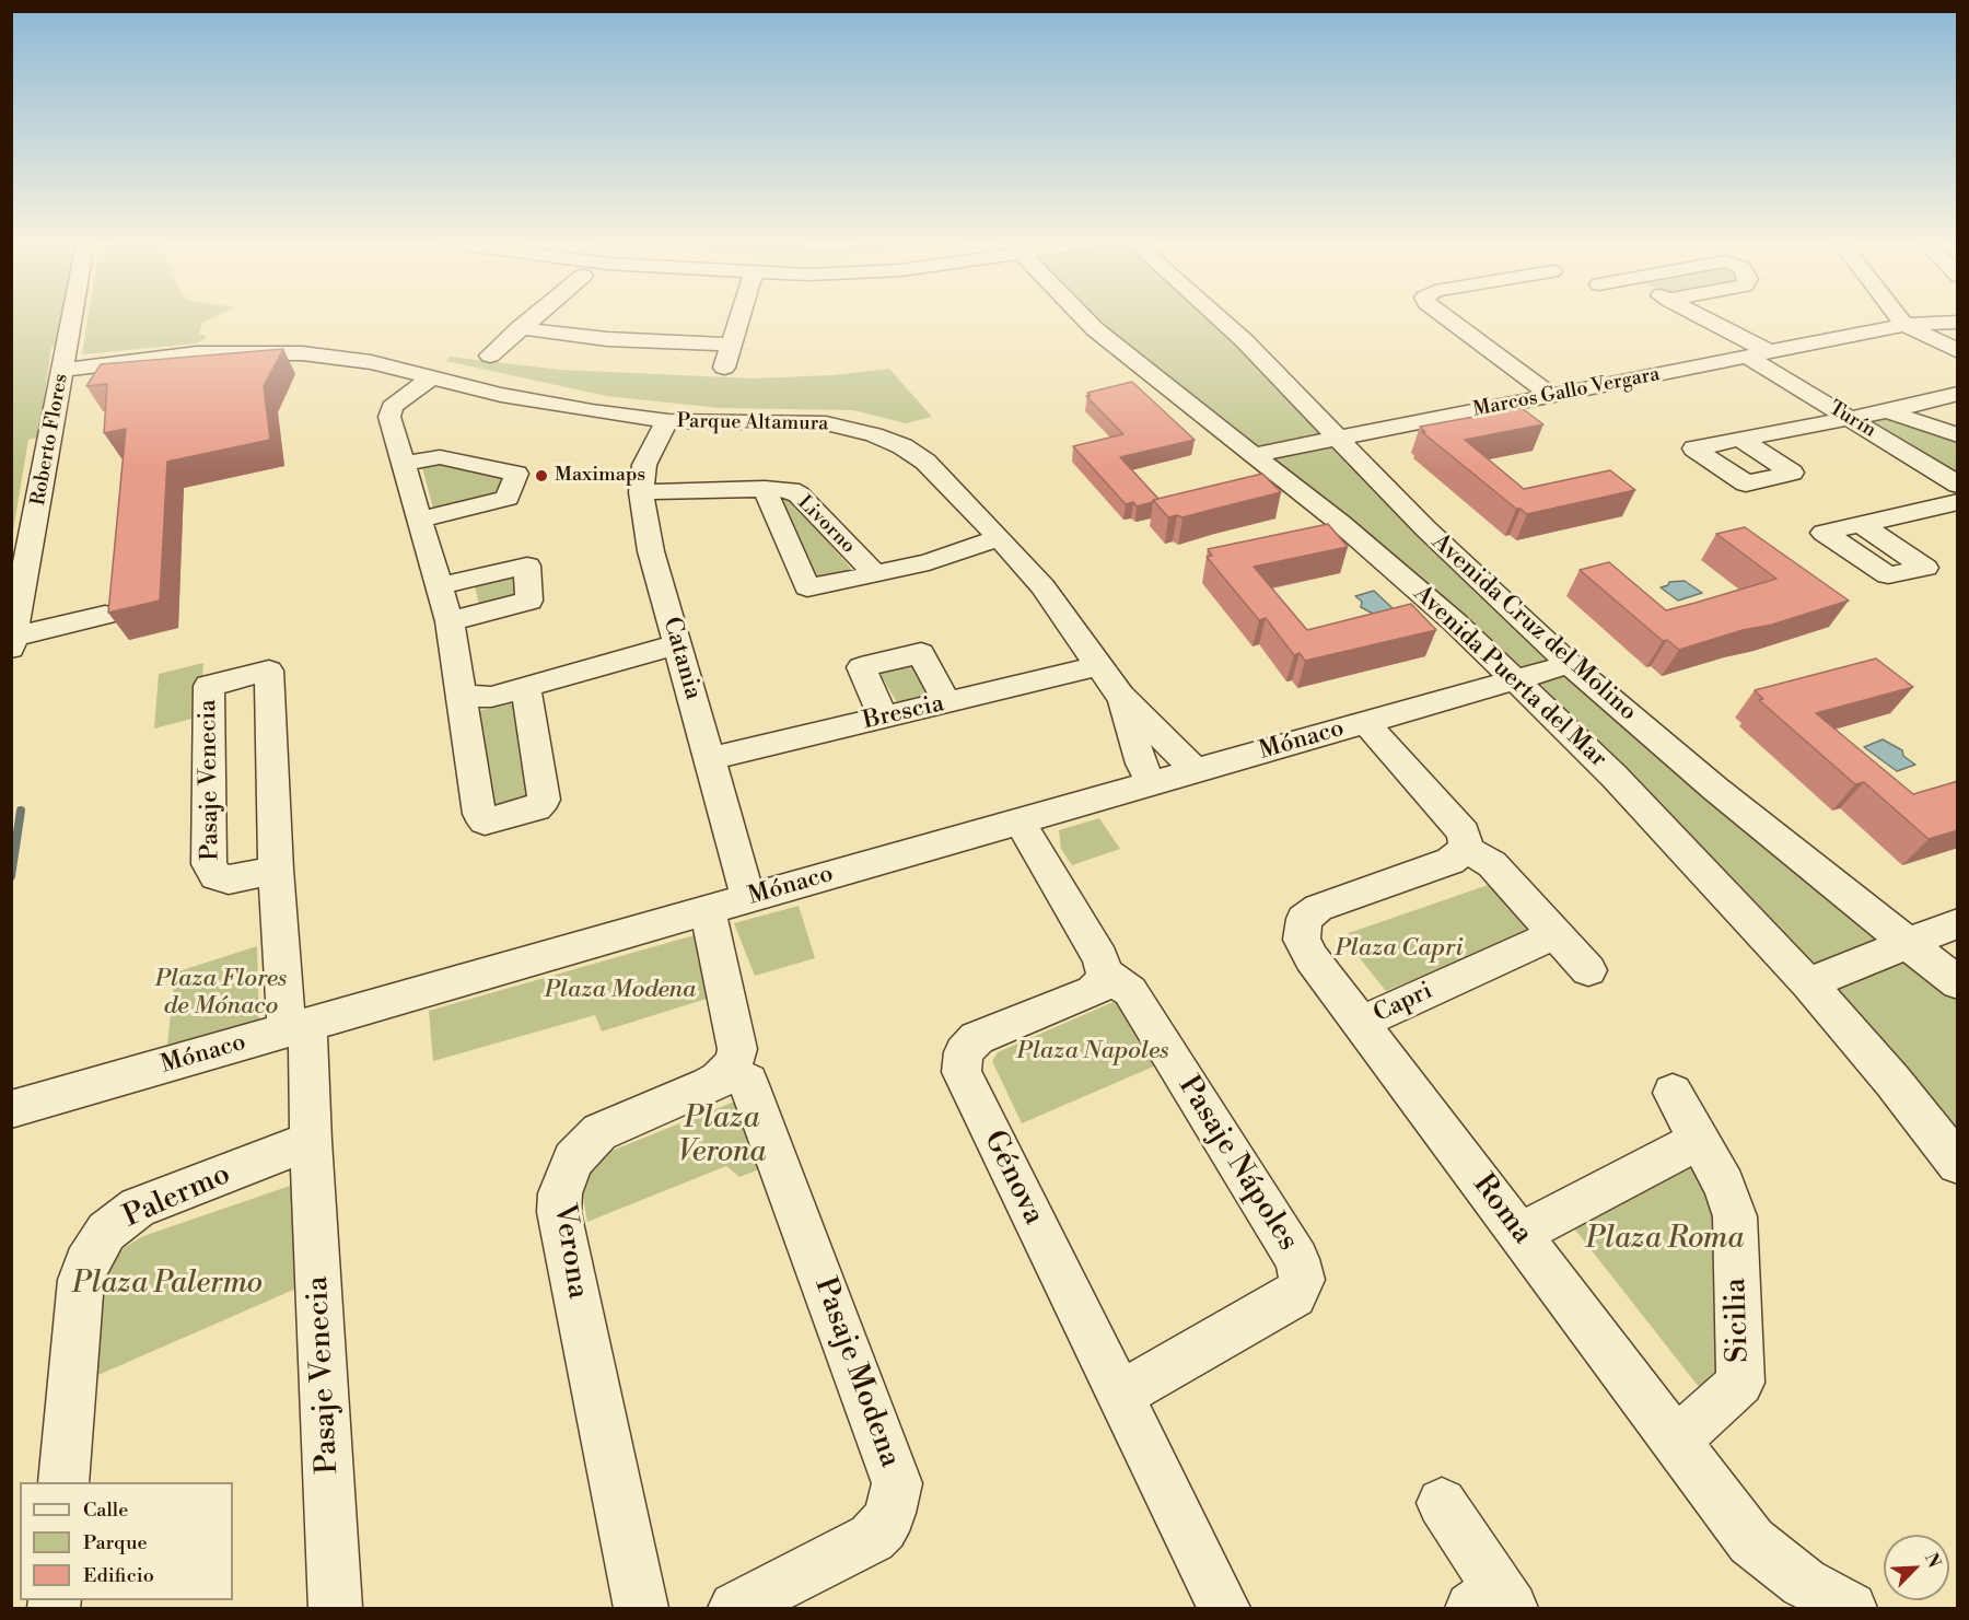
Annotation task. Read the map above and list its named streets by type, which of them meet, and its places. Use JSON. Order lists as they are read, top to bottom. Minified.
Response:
{"streets":{"street":["Marcos Gallo Vergara","Turín","Parque Altamura","Roberto Flores","Livorno","Avenida Cruz del Molino","Catania","Avenida Puerta del Mar","Brescia","Mónaco","Pasaje Venecia","Capri","Pasaje Nápoles","Génova","Palermo","Roma","Verona","Sicilia","Pasaje Modena"]},"crossings":[["Marcos Gallo Vergara","Turín"],["Marcos Gallo Vergara","Avenida Cruz del Molino"],["Marcos Gallo Vergara","Avenida Puerta del Mar"],["Parque Altamura","Roberto Flores"],["Parque Altamura","Livorno"],["Parque Altamura","Catania"],["Parque Altamura","Brescia"],["Parque Altamura","Mónaco"],["Livorno","Catania"],["Avenida Cruz del Molino","Mónaco"],["Catania","Brescia"],["Catania","Mónaco"],["Avenida Puerta del Mar","Mónaco"],["Mónaco","Pasaje Venecia"],["Pasaje Venecia","Palermo"],["Capri","Roma"],["Pasaje Nápoles","Génova"],["Roma","Sicilia"],["Verona","Pasaje Modena"]],"parks":["Plaza Capri","Plaza Flores de Mónaco","Plaza Modena","Plaza Napoles","Plaza Verona","Plaza Roma","Plaza Palermo"],"places":["Maximaps"],"legend":["Calle","Parque","Edificio"],"north":"top right"}
